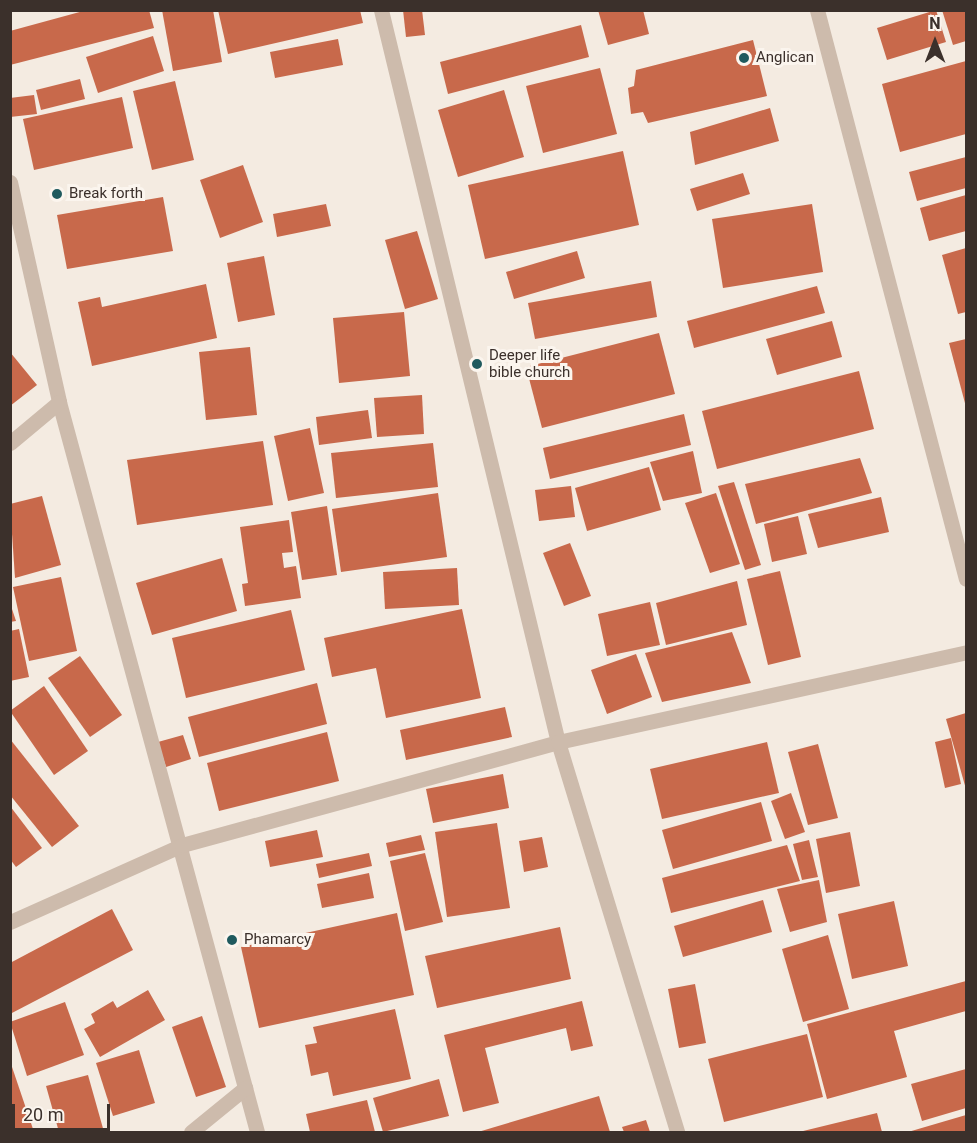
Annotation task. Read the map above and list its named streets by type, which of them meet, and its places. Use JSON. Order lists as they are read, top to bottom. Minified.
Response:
{"places":["Anglican","Break forth","Deeper life bible church","Phamarcy"],"scale_bar":"20 m","north":"top"}
